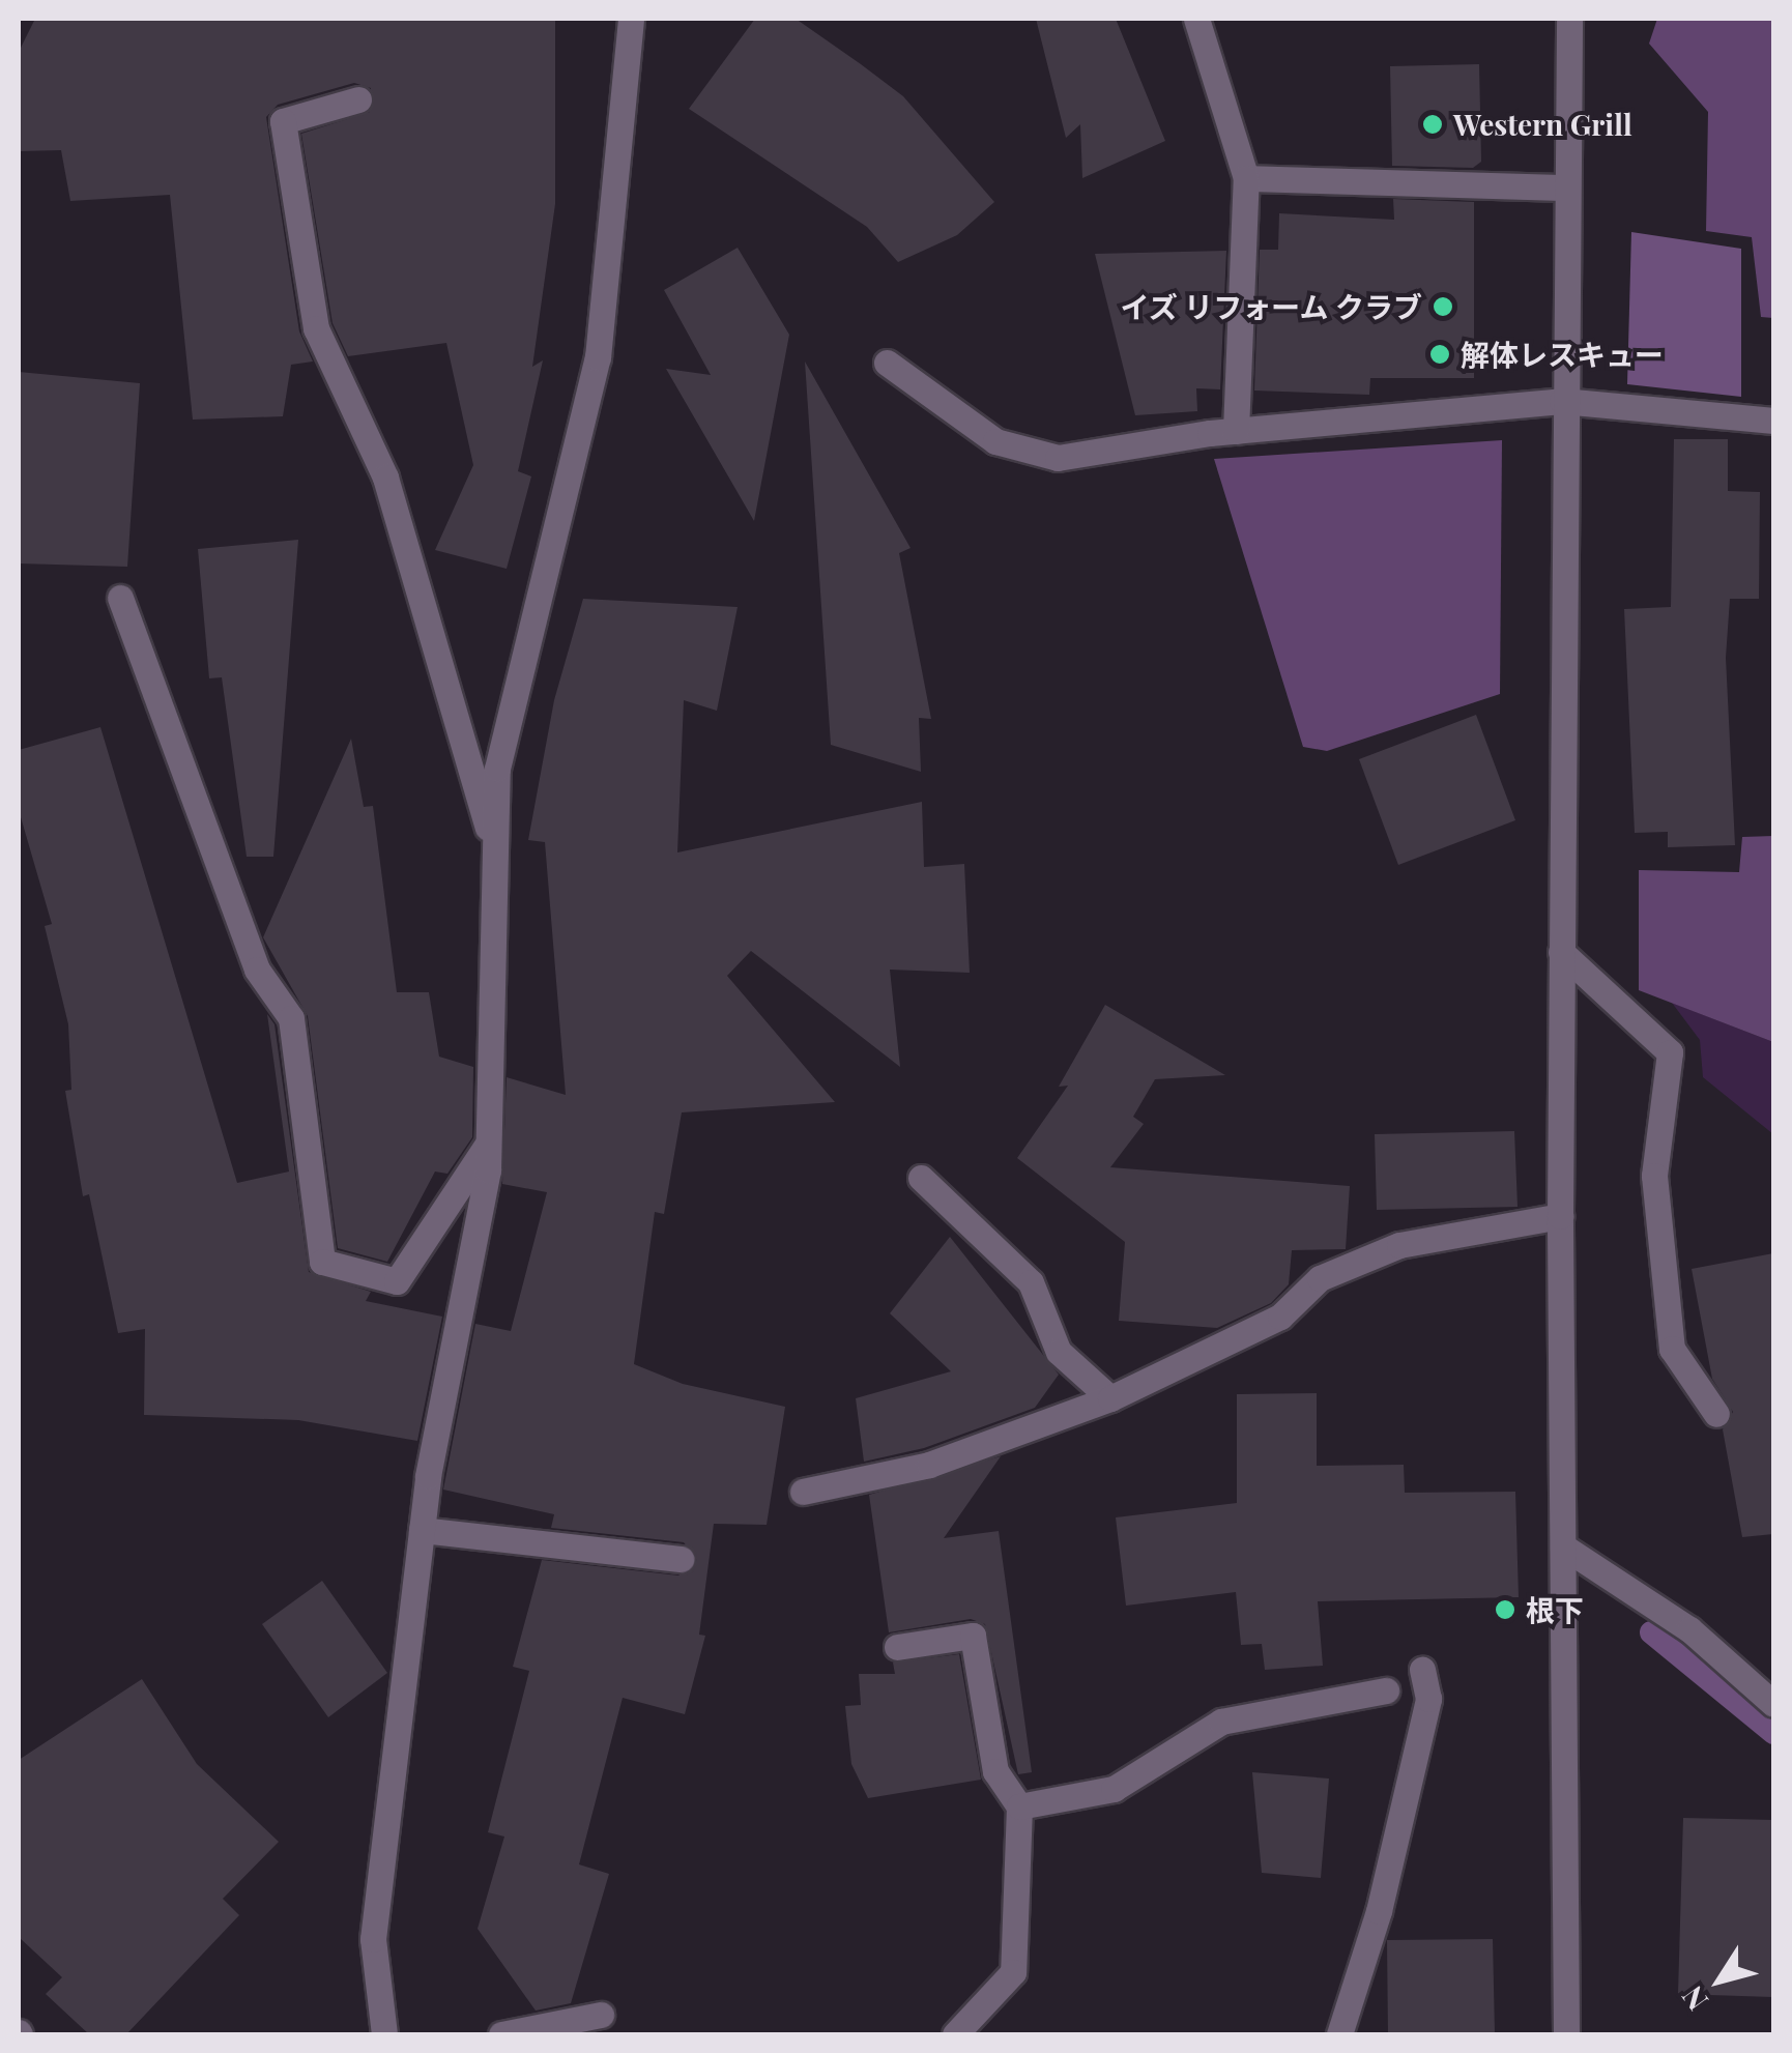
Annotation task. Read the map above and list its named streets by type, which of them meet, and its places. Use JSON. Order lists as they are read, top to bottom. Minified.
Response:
{"places":["Western Grill","イズ リフォーム クラブ","解体レスキュー","根下"],"north":"bottom left"}
